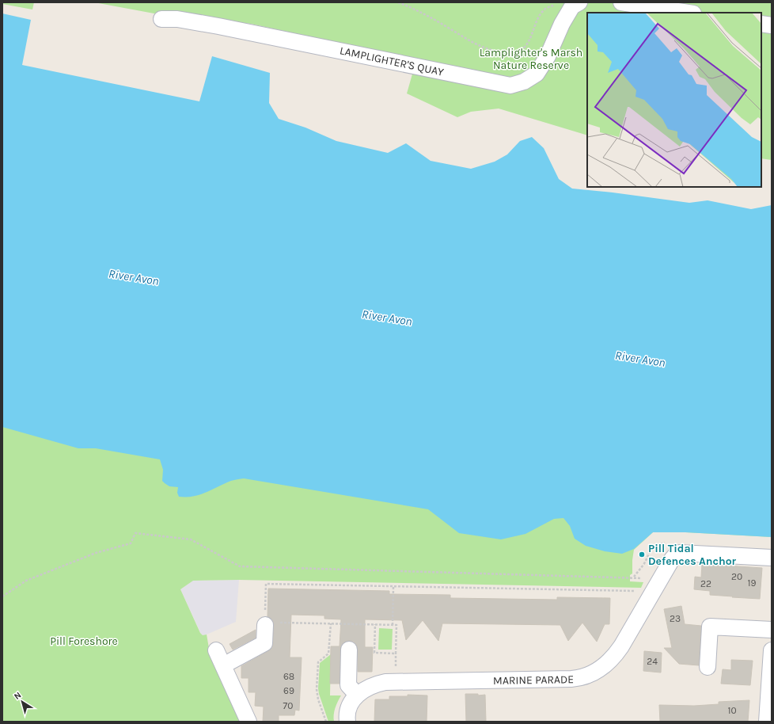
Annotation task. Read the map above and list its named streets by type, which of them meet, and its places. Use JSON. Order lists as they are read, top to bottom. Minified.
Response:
{"streets":{"street":["LAMPLIGHTER'S QUAY","MARINE PARADE"]},"water":["River Avon"],"parks":["Lamplighter's Marsh Nature Reserve","Pill Foreshore"],"places":["Pill Tidal Defences Anchor"],"house_numbers":["20","19","22","23","24","68","69","70","10"],"north":"top left"}
